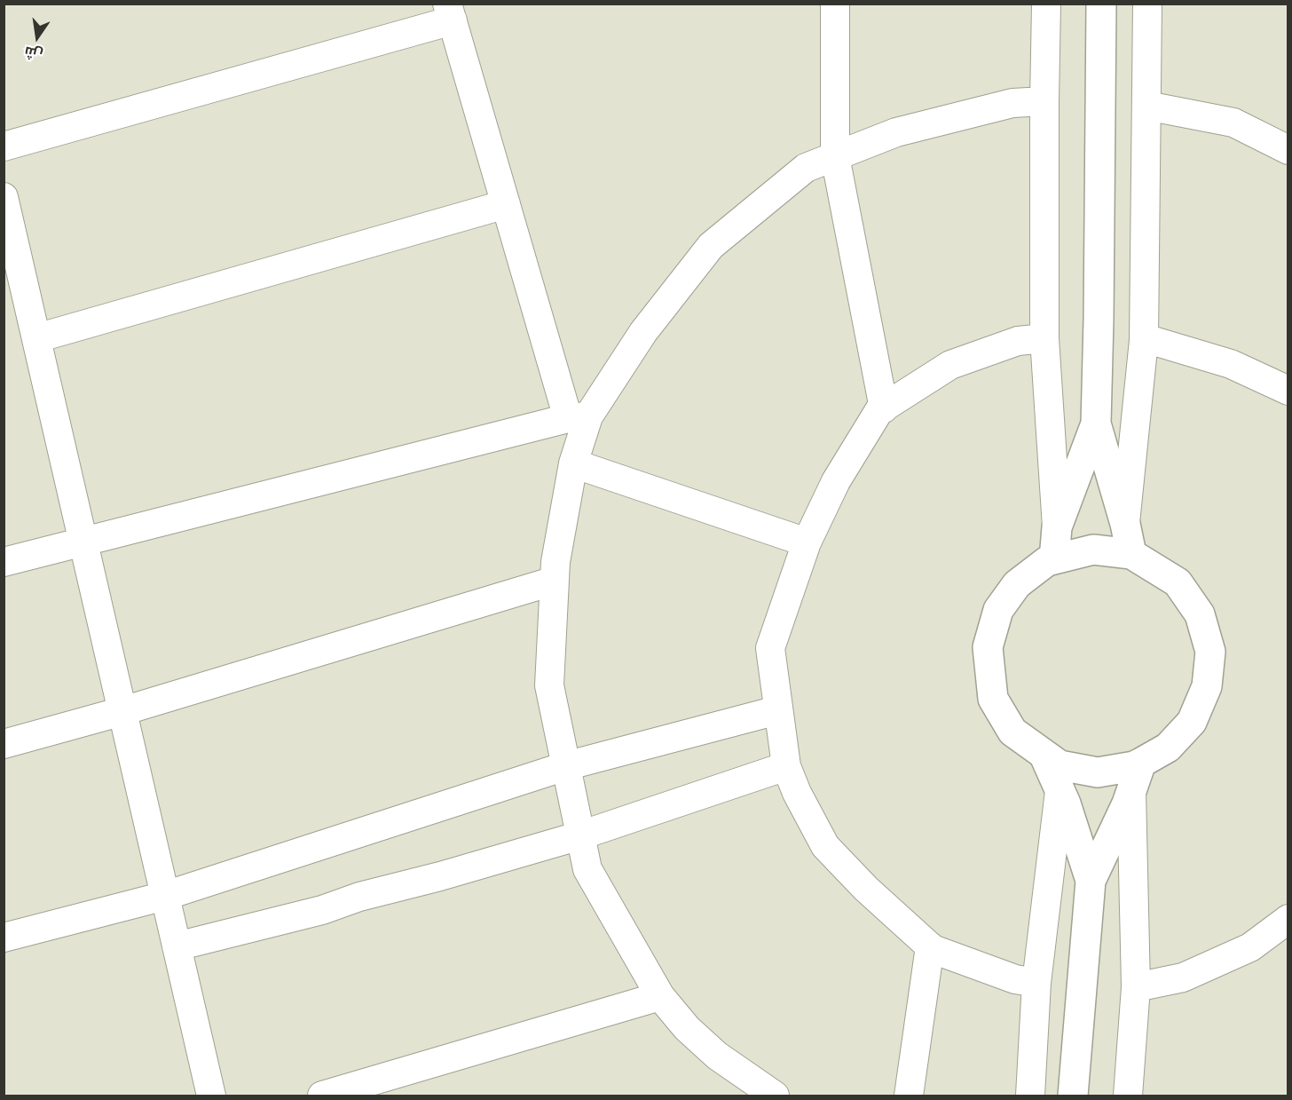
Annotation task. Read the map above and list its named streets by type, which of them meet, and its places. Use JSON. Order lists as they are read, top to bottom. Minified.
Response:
{"north":"bottom"}
